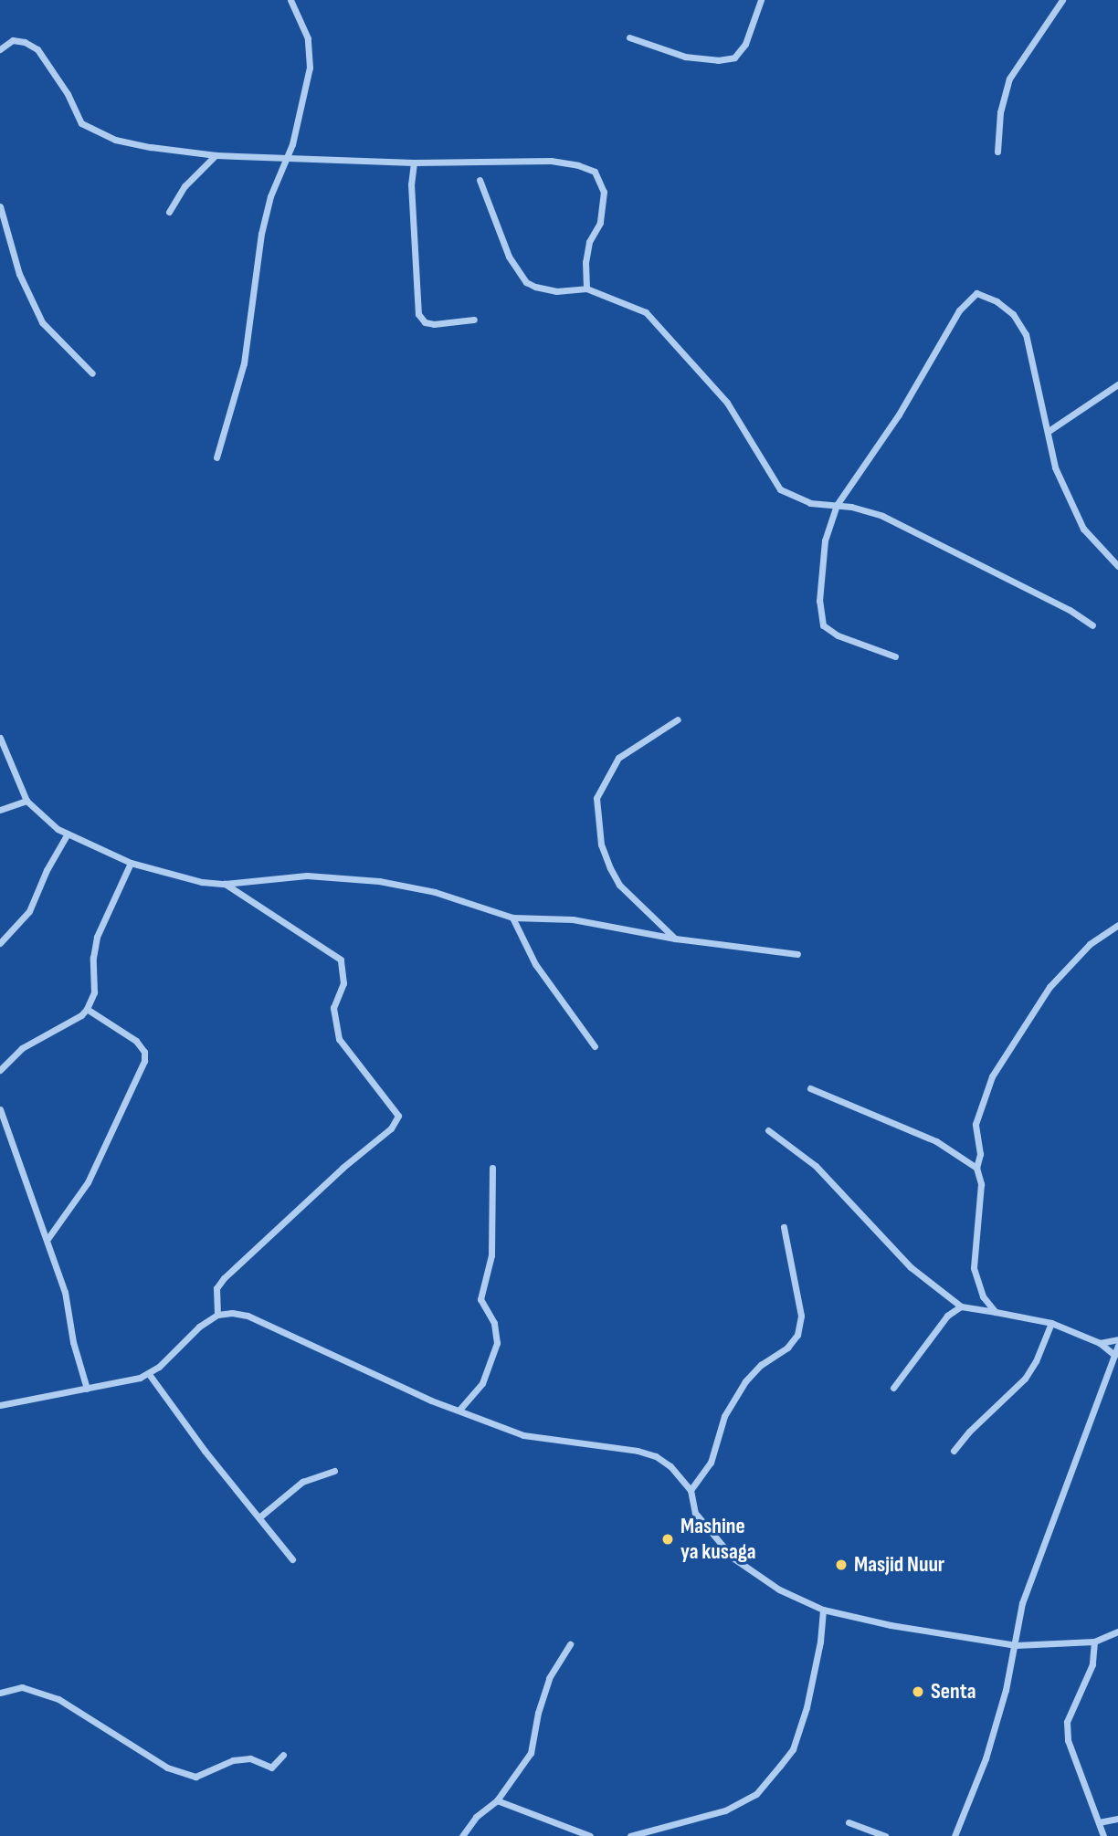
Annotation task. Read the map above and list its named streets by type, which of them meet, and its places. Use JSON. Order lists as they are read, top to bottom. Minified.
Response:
{"places":["Mashine ya kusaga","Masjid Nuur","Senta"]}
